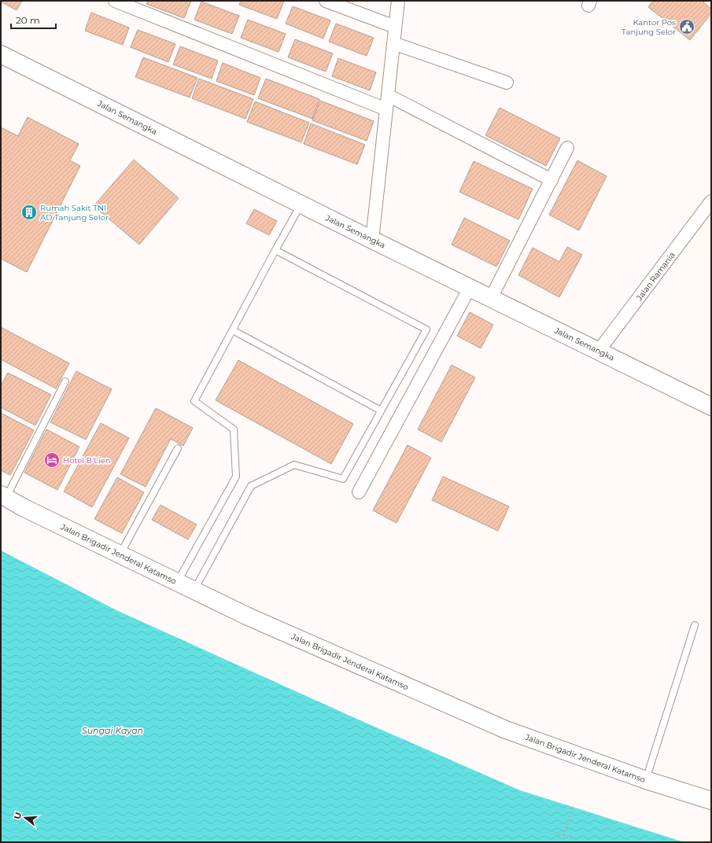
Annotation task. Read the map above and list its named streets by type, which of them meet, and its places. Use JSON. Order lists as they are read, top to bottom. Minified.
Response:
{"streets":{"main road":["Jalan Semangka","Jalan Brigadir Jenderal Katamso"],"street":["Jalan Ramania"]},"crossings":[["Jalan Semangka","Jalan Ramania"]],"water":["Sungai Kayan"],"places":{"public building":["Kantor Pos Tanjung Selor"],"building":["Rumah Sakit TNI AD Tanjung Selor"],"hotel":["Hotel B'Lien"]},"scale_bar":"20 m","north":"left"}
